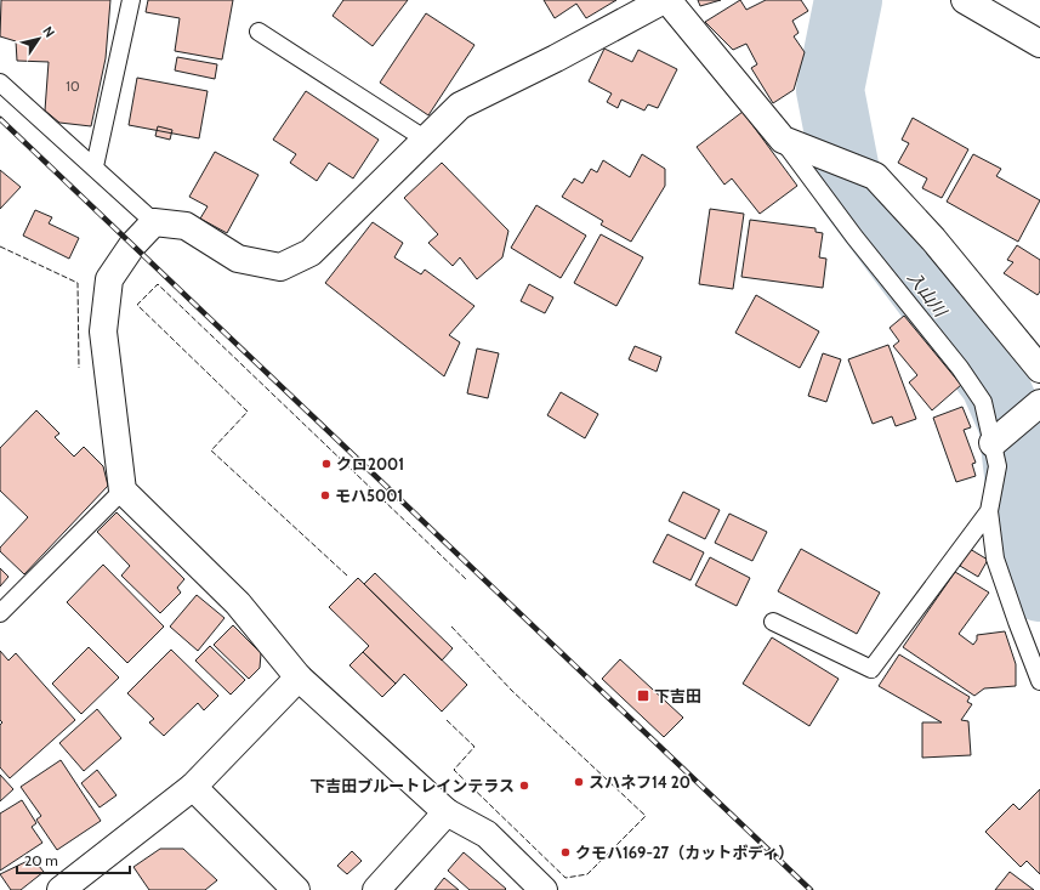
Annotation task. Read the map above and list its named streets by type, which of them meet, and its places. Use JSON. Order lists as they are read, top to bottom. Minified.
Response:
{"water":["入山川"],"places":{"other":["クロ2001","モハ5001","スハネフ14 20","下吉田ブルートレインテラス","クモハ169-27（カットボディ）"],"transit":["下吉田"]},"house_numbers":["10"],"scale_bar":"20 m","north":"top right"}
